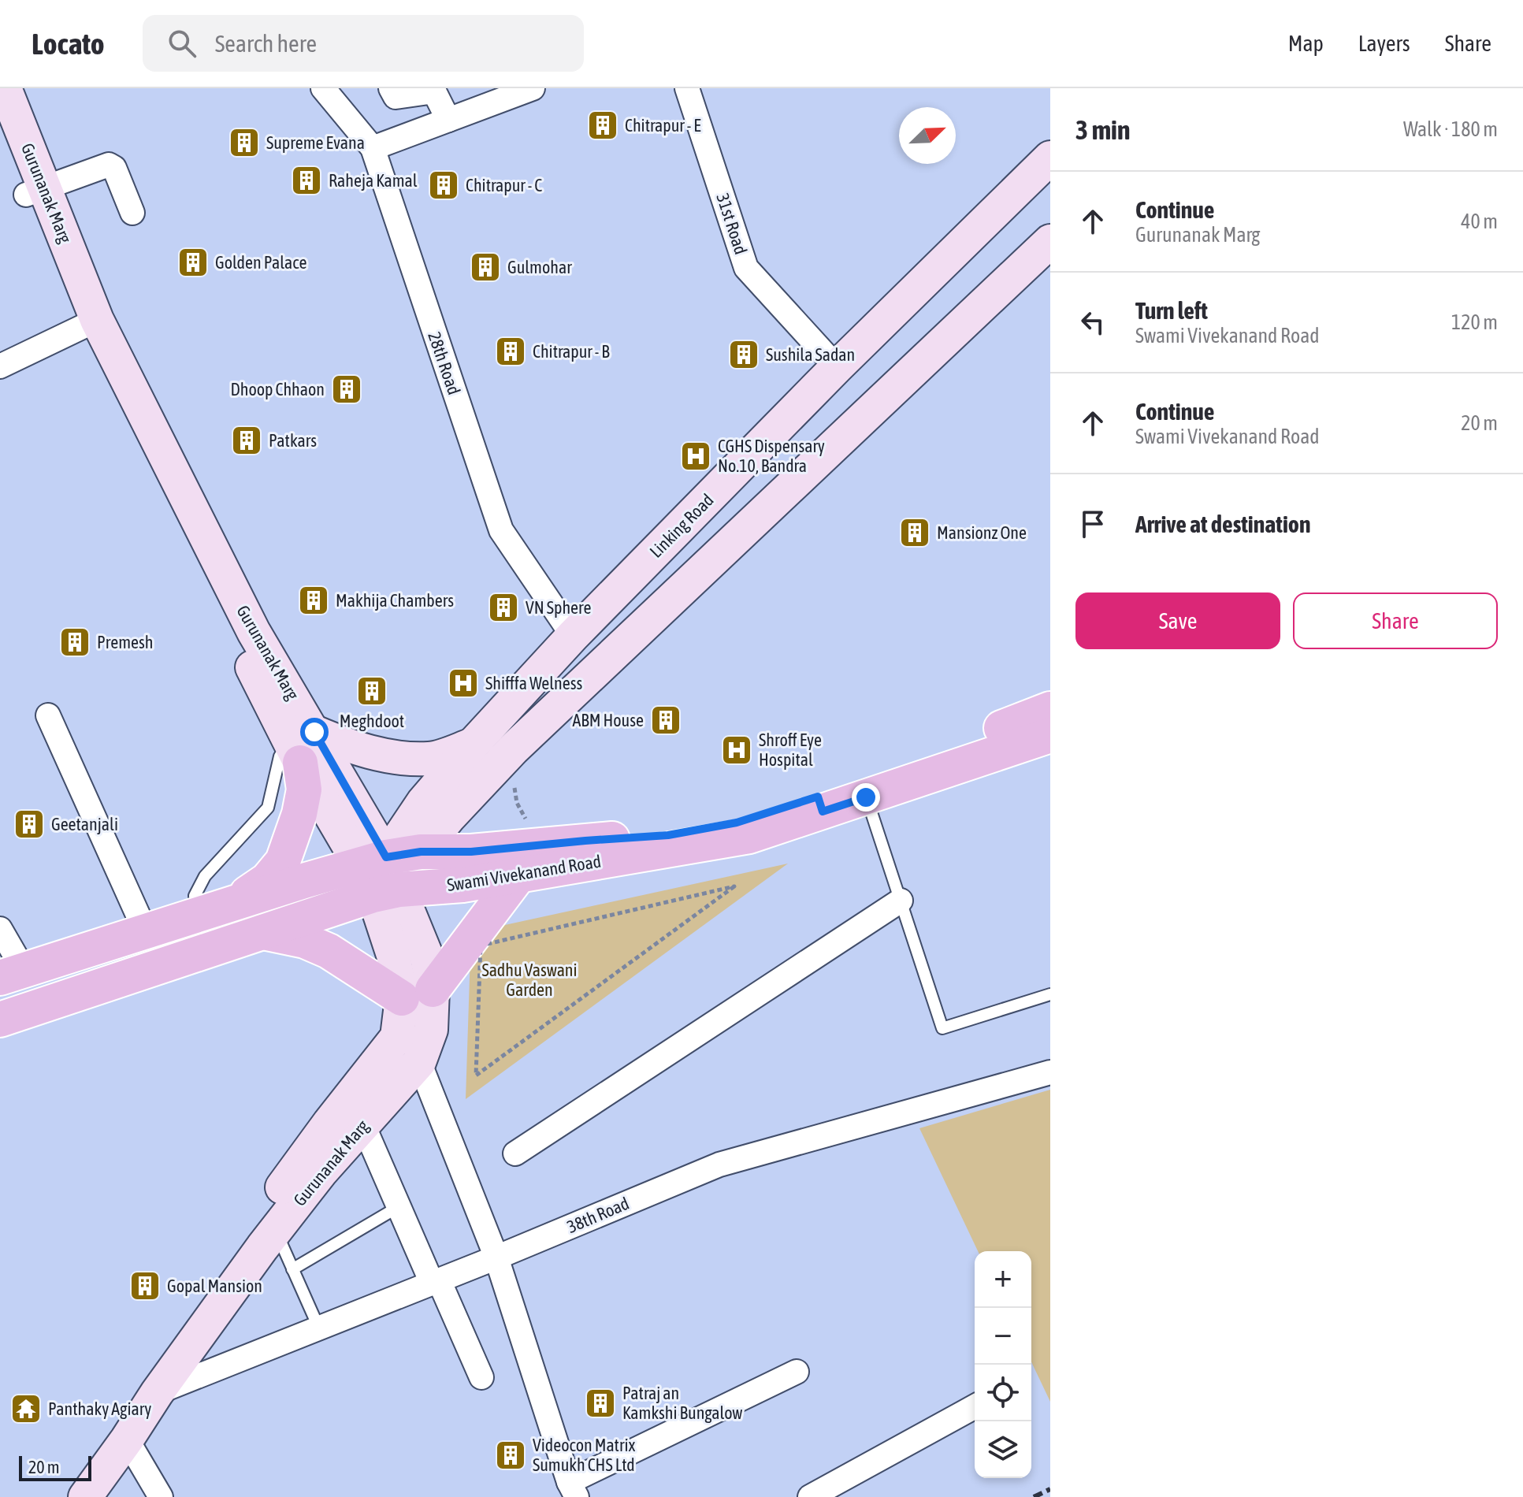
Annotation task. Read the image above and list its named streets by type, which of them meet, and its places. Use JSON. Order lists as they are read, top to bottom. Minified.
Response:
{"streets":{"main road":["Gurunanak Marg","Linking Road","Swami Vivekanand Road"],"street":["31st Road","28th Road","38th Road"]},"crossings":[["Gurunanak Marg","Linking Road"],["Gurunanak Marg","Swami Vivekanand Road"],["Gurunanak Marg","38th Road"],["31st Road","Linking Road"],["28th Road","Linking Road"],["Linking Road","Swami Vivekanand Road"]],"parks":["Sadhu Vaswani Garden"],"places":{"building":["Chitrapur - E","Supreme Evana","Raheja Kamal","Chitrapur - C","Golden Palace","Gulmohar","Chitrapur - B","Sushila Sadan","Dhoop Chhaon","Patkars","Mansionz One","Makhija Chambers","VN Sphere","Premesh","Meghdoot","ABM House","Geetanjali","Gopal Mansion","Patraj an Kamkshi Bungalow","Videocon Matrix Sumukh CHS Ltd"],"hospital":["CGHS Dispensary No.10, Bandra","Shifffa Welness","Shroff Eye Hospital"],"temple":["Panthaky Agiary"]},"scale_bar":"20 m","north":"top right","page":{"header":"Locato","search":"Search here","nav":["Map","Layers","Share"],"heading":["3 min","Walk · 180 m"],"list":[["Continue","Gurunanak Marg","40 m"],["Turn left","Swami Vivekanand Road","120 m"],["Continue","Swami Vivekanand Road","20 m"],"Arrive at destination"],"buttons":["Save","Share"],"map_buttons":["+","−"],"scale":"20 m"}}
